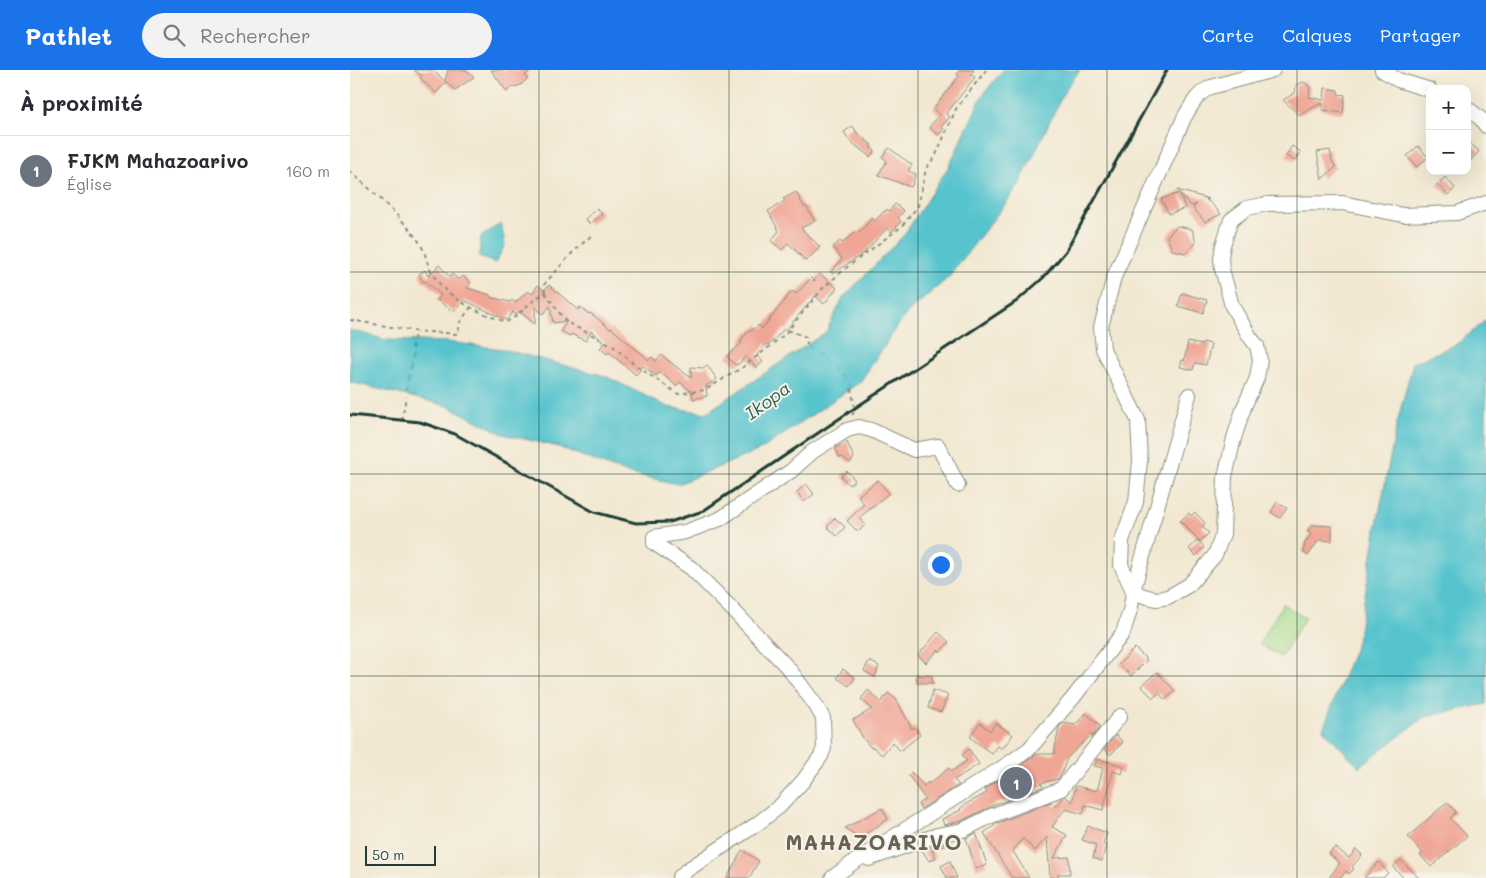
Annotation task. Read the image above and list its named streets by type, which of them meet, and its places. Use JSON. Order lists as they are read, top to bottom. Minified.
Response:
{"districts":["MAHAZOARIVO"],"water":["Ikopa"],"scale_bar":"50 m","page":{"header":"Pathlet","search":"Rechercher","nav":["Carte","Calques","Partager"],"heading":"À proximité","map_buttons":["+","−"],"list":[{"mark":"1","name":"FJKM Mahazoarivo","note":"Église","value":"160 m"}],"pins":"1","scale":"50 m"}}
